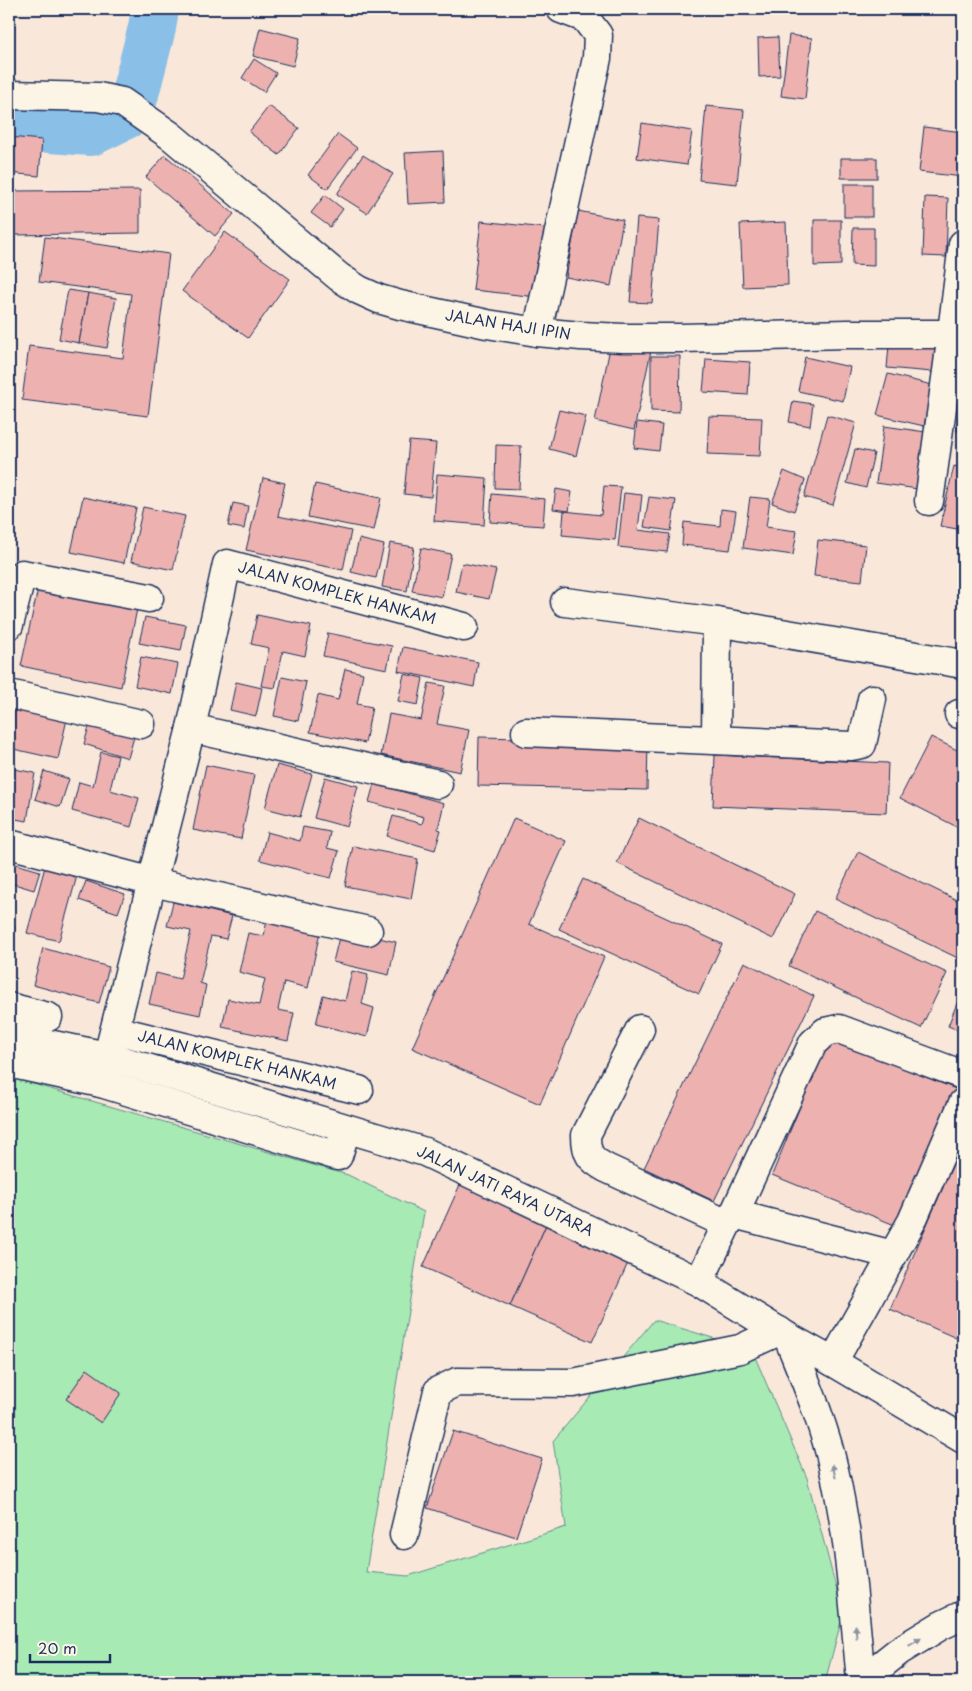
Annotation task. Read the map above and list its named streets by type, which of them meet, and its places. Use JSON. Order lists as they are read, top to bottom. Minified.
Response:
{"streets":{"street":["JALAN HAJI IPIN","JALAN KOMPLEK HANKAM","JALAN JATI RAYA UTARA"]},"crossings":[["JALAN KOMPLEK HANKAM","JALAN JATI RAYA UTARA"]],"scale_bar":"20 m"}
